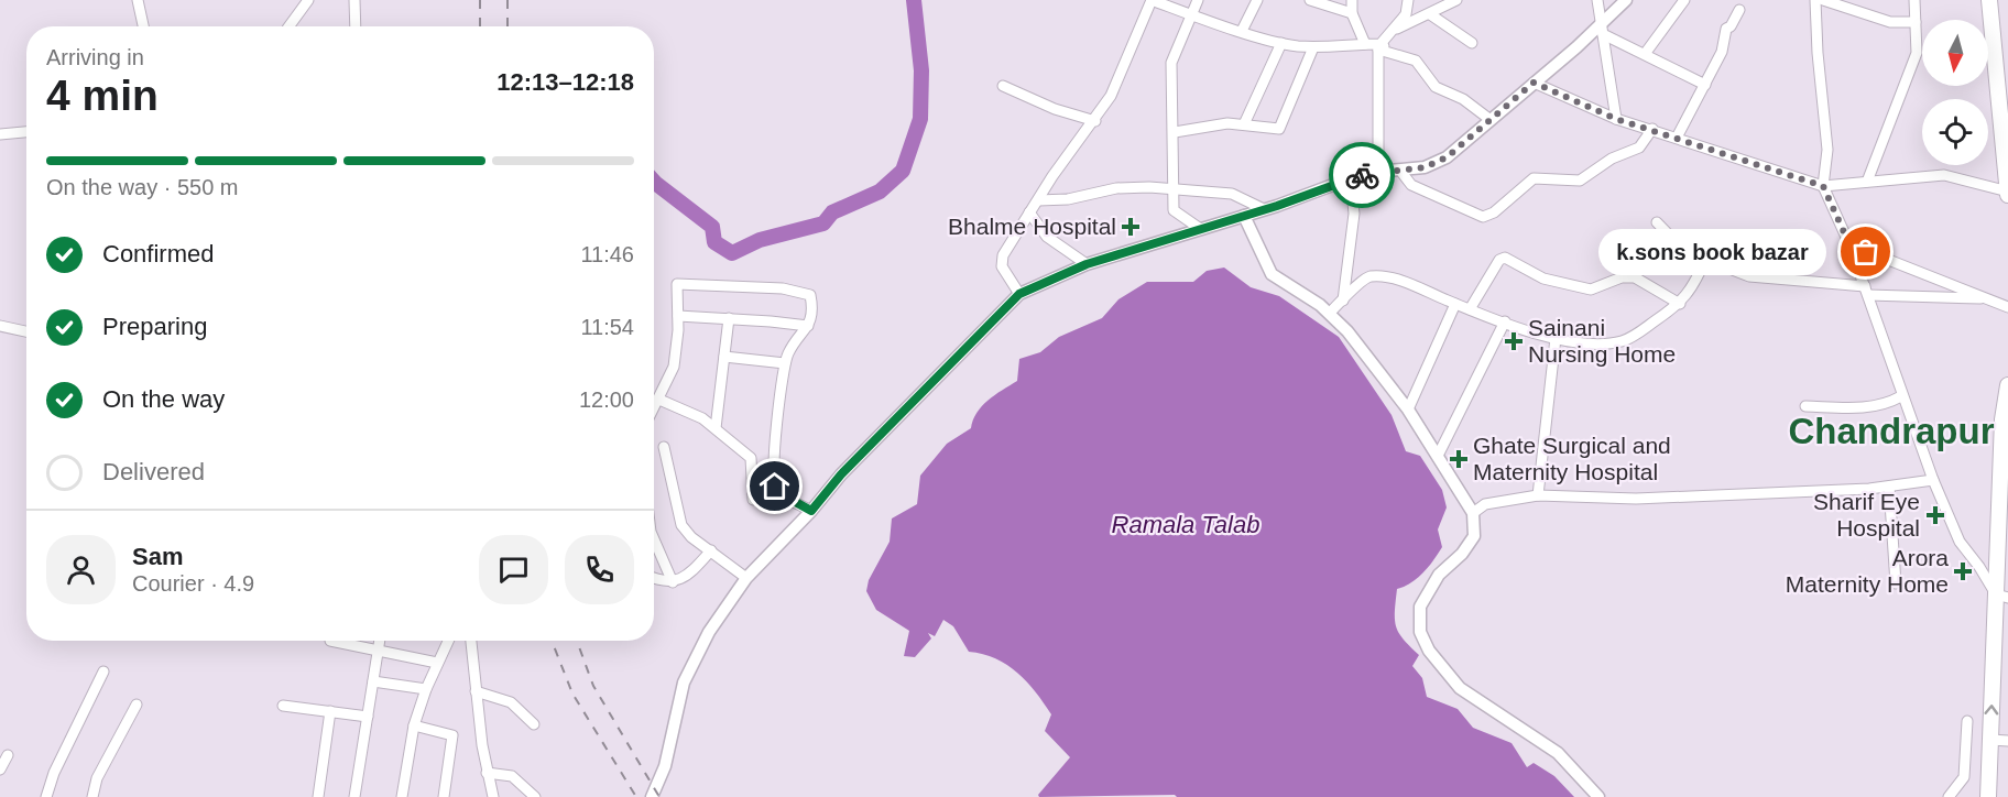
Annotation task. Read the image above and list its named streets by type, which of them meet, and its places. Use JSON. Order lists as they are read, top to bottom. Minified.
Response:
{"districts":["Chandrapur"],"water":["Ramala Talab"],"places":{"health":["Bhalme Hospital","Sainani Nursing Home","Ghate Surgical and Maternity Hospital","Sharif Eye Hospital","Arora Maternity Home"],"other":["k.sons book bazar"]},"north":"bottom","page":{"heading":["4 min","Arriving in","12:13–12:18"],"panel":["Sam","Courier · 4.9"],"bar":"On the way · 550 m","list":[["Confirmed","11:46"],["Preparing","11:54"],["On the way","12:00"],"Delivered"],"bubble":"k.sons book bazar"}}
